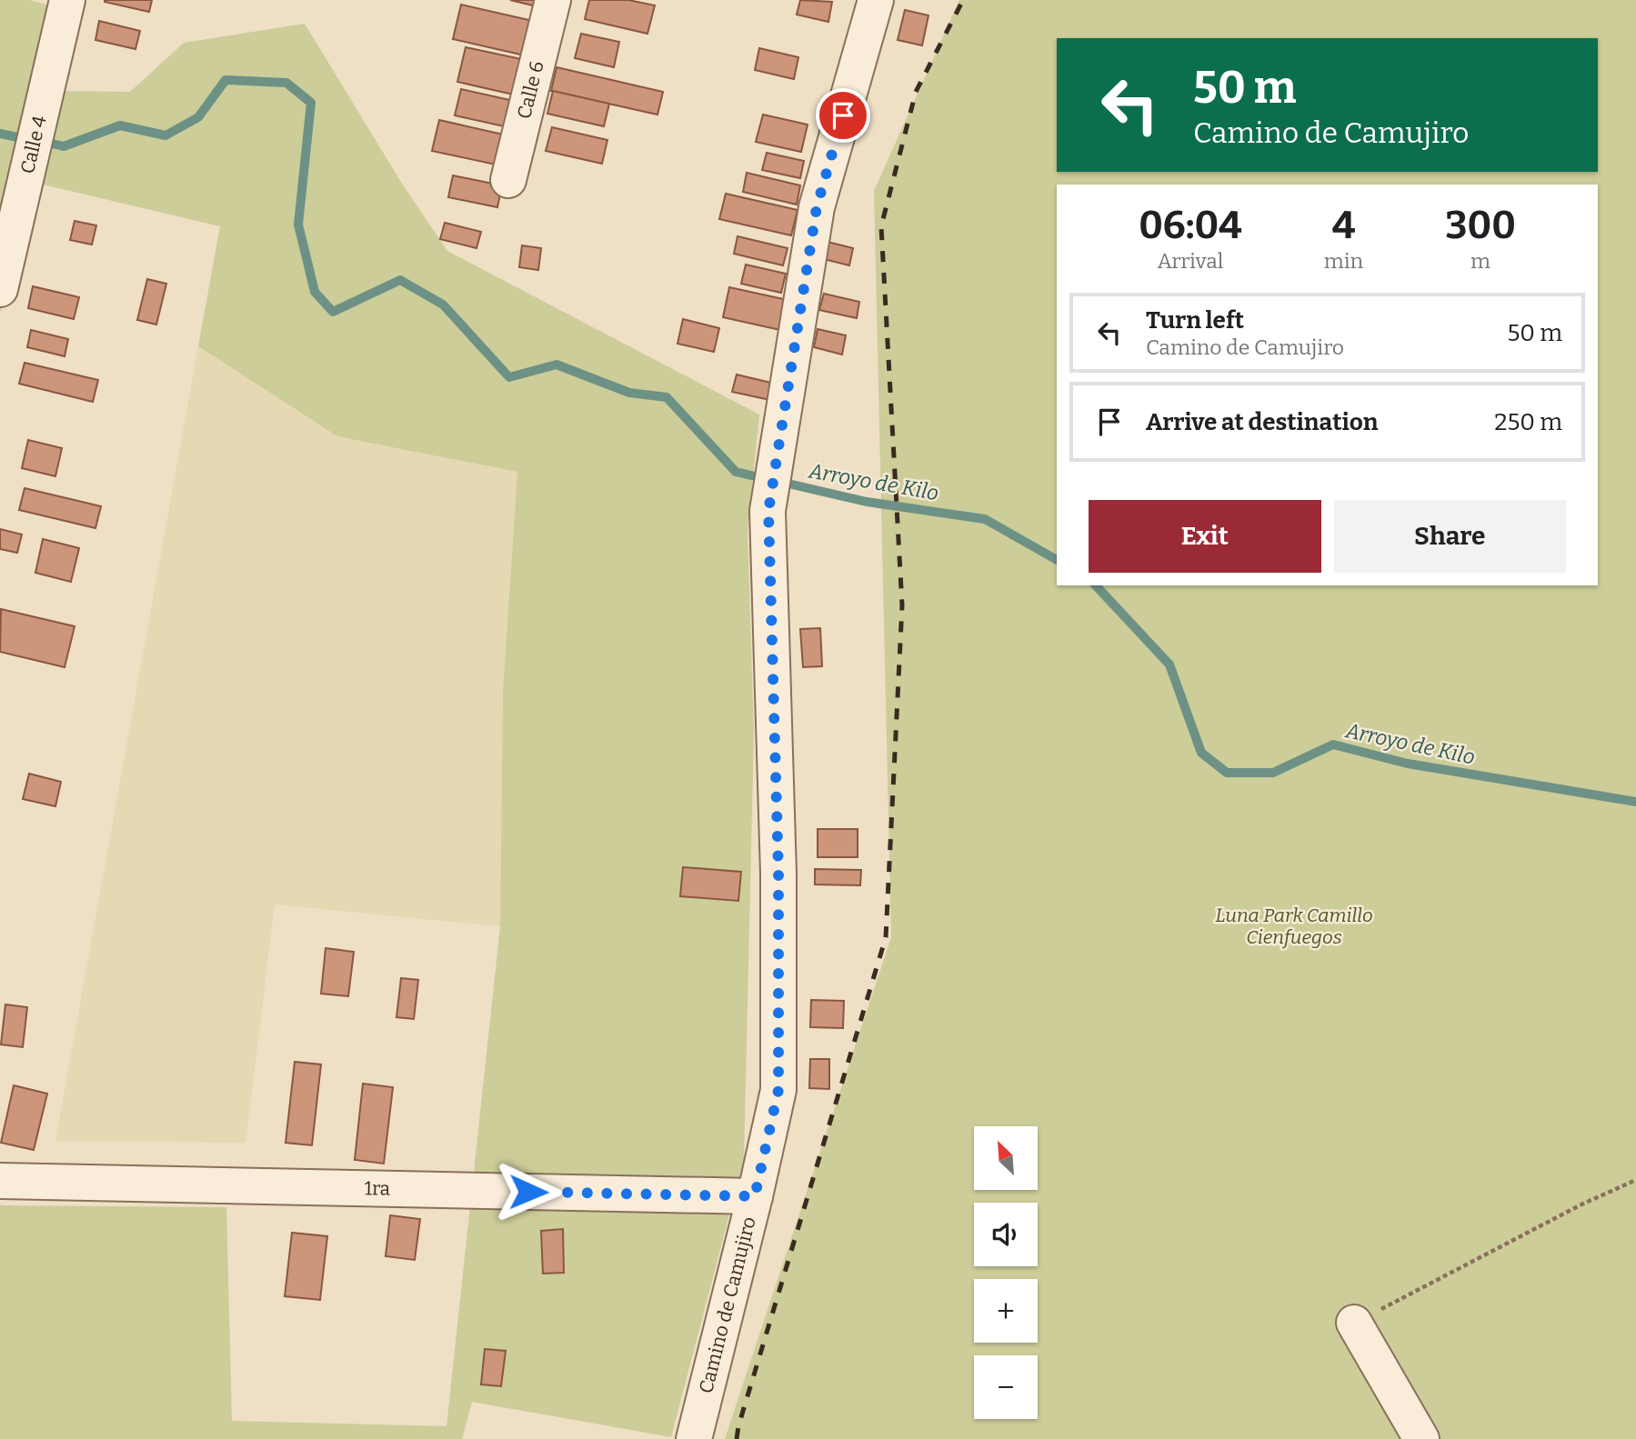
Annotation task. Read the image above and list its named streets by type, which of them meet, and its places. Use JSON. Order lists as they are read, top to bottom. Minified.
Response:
{"streets":{"street":["Calle 6","Calle 4","1ra","Camino de Camujiro"]},"crossings":[["1ra","Camino de Camujiro"]],"water":["Arroyo de Kilo"],"parks":["Luna Park Camillo Cienfuegos"],"north":"top left","page":{"turn":["50 m","Camino de Camujiro"],"eta":["06:04","Arrival","4","min","300","m"],"list":[{"name":"Turn left","note":"Camino de Camujiro","value":"50 m"},{"name":"Arrive at destination","value":"250 m"}],"buttons":["Exit","Share"],"map_buttons":["+","−"]}}
